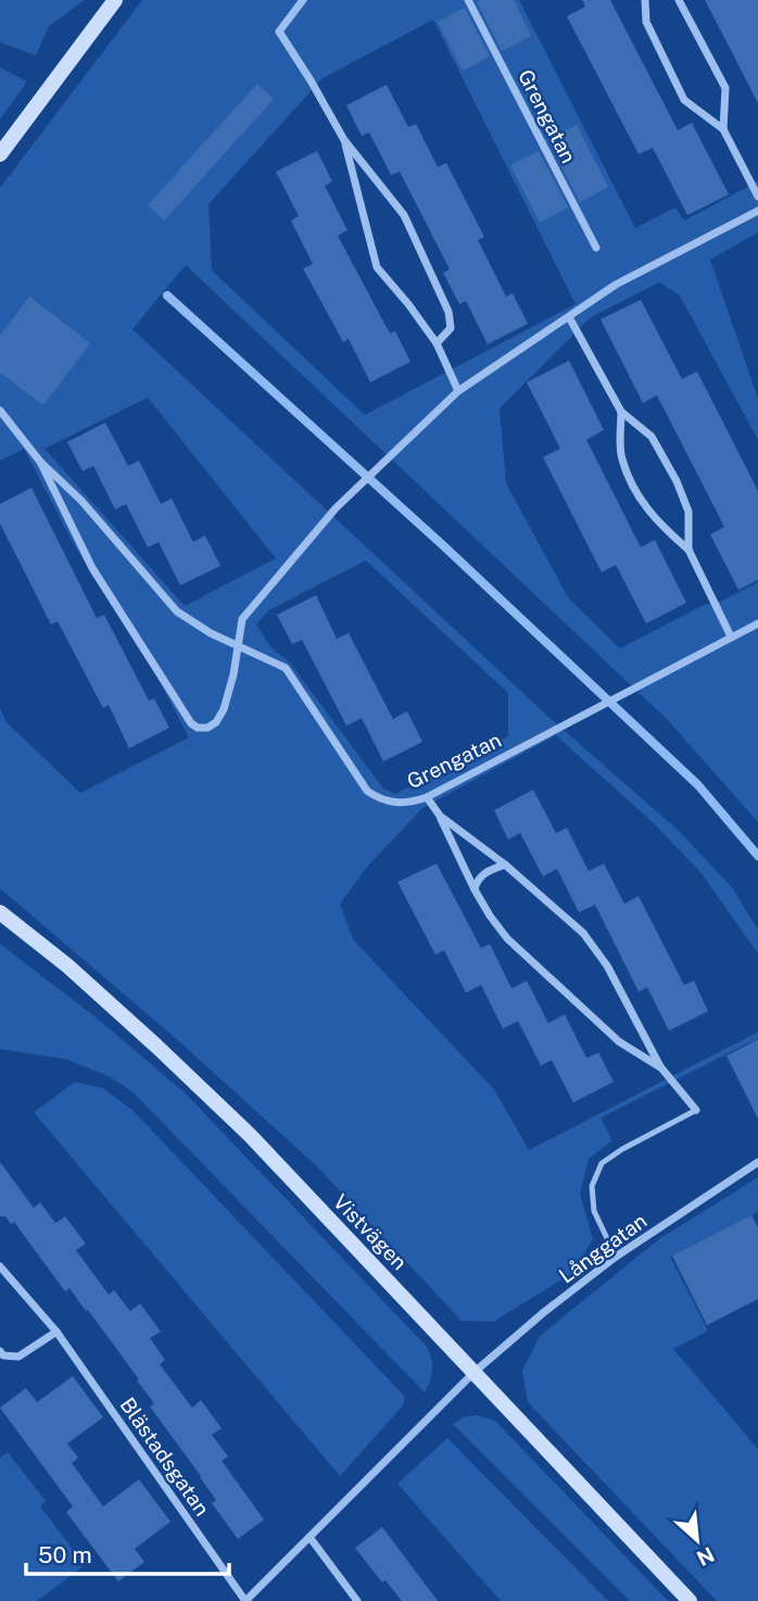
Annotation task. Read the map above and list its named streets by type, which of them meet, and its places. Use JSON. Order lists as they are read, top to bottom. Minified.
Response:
{"streets":{"main road":["Vistvägen"],"street":["Grengatan","Långgatan","Blästadsgatan"]},"crossings":[["Vistvägen","Långgatan"],["Vistvägen","Blästadsgatan"],["Långgatan","Blästadsgatan"]],"scale_bar":"50 m","north":"bottom right"}
